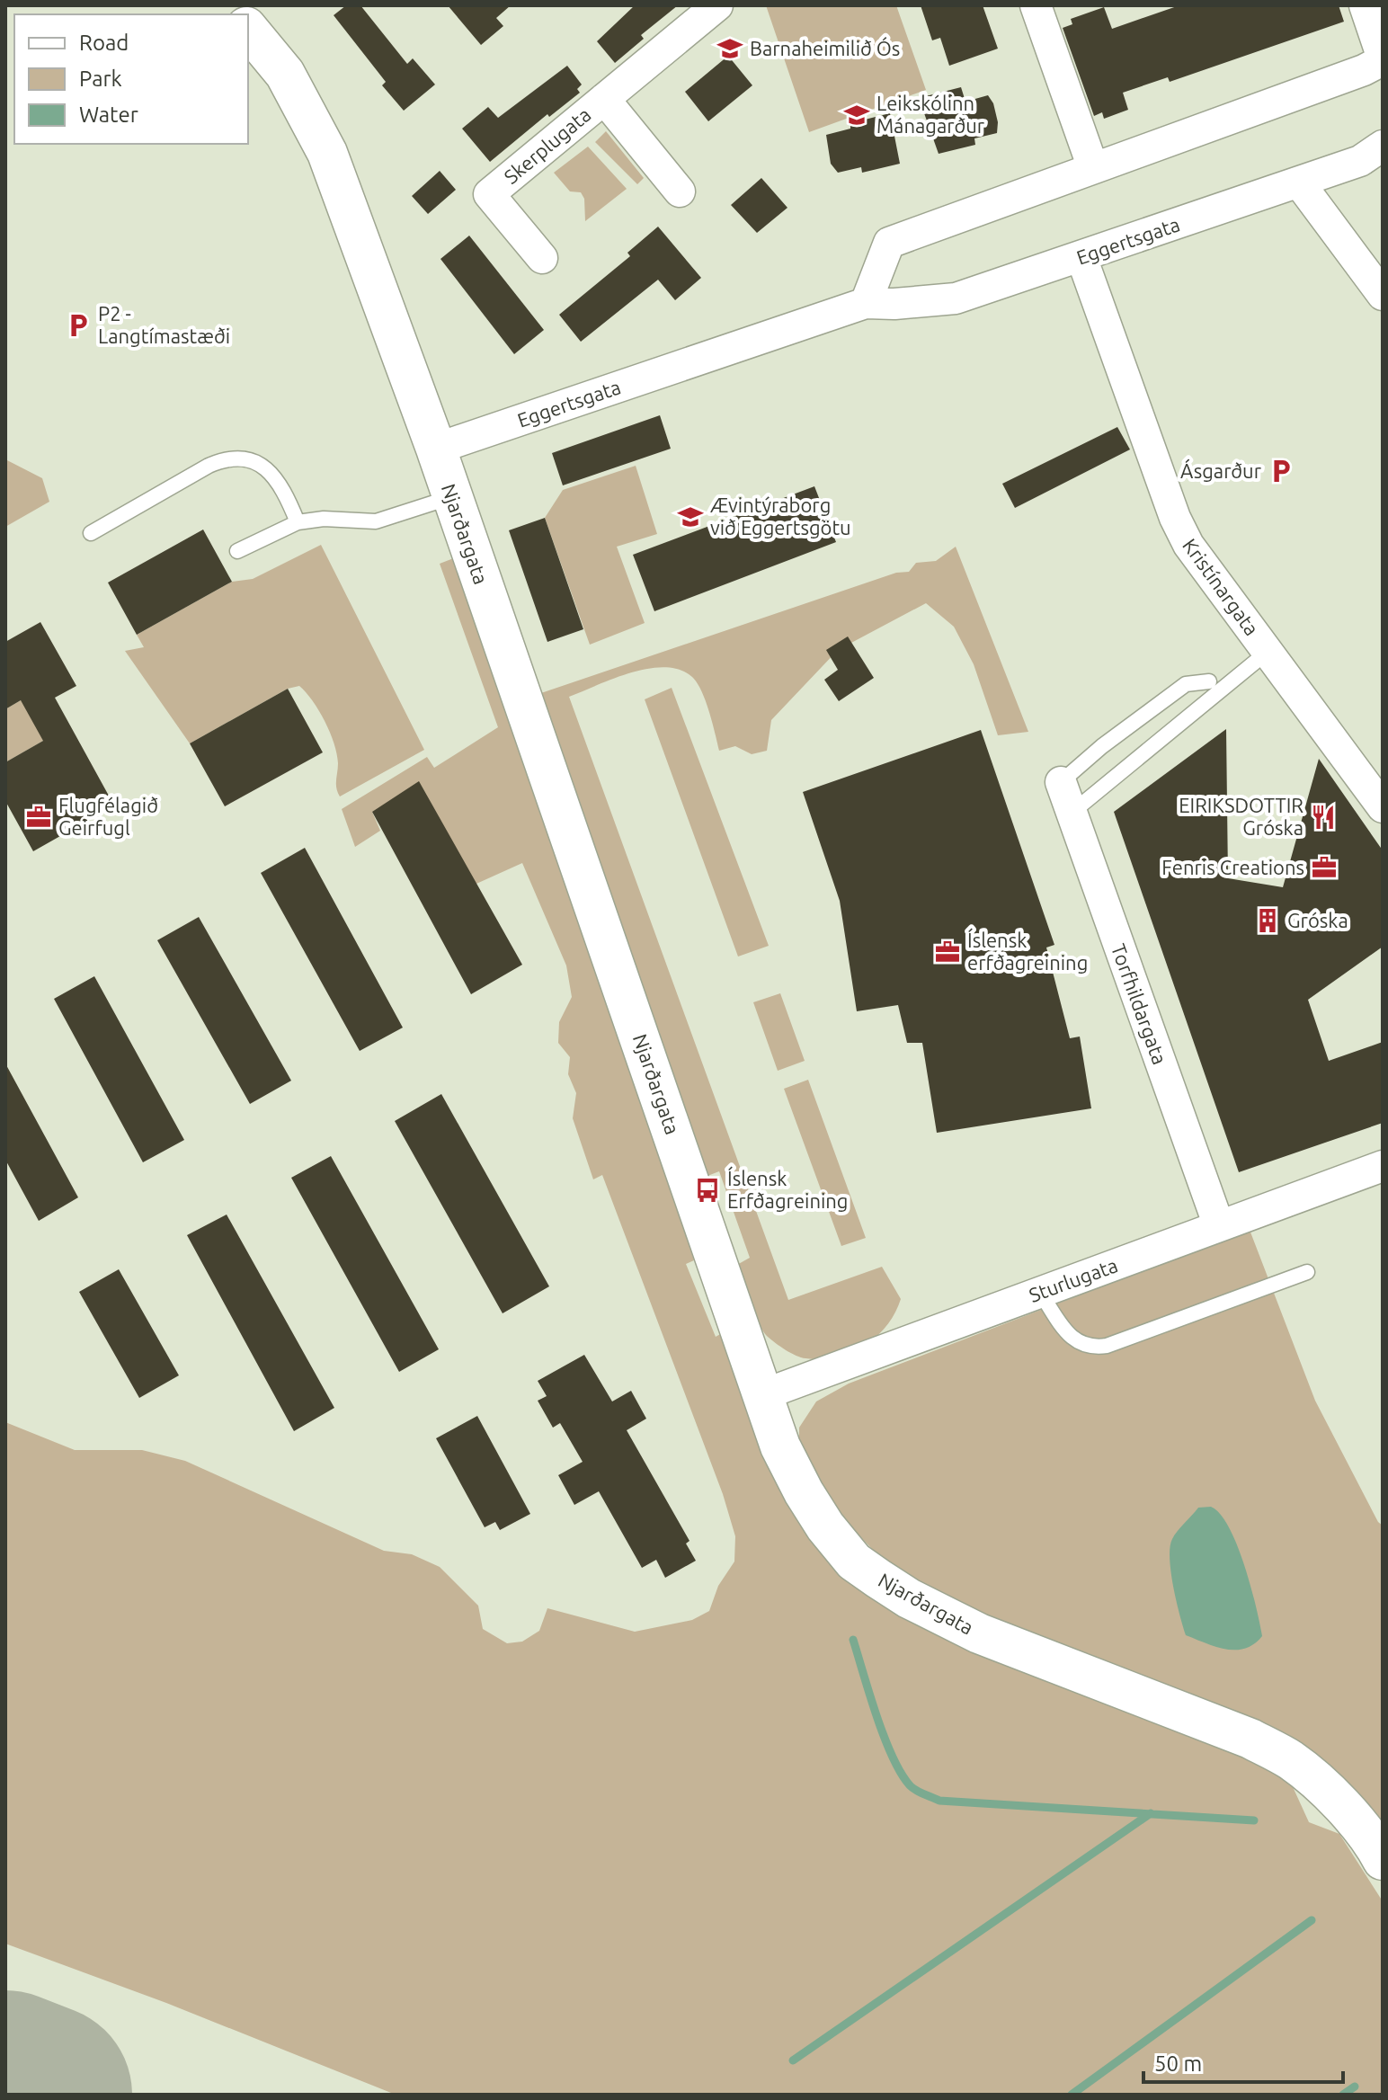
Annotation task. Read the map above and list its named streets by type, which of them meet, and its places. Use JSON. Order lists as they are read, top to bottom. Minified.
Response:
{"streets":{"main road":["Njarðargata"],"street":["Skerplugata","Eggertsgata","Kristínargata","Torfhildargata","Sturlugata"]},"crossings":[["Eggertsgata","Njarðargata"],["Eggertsgata","Kristínargata"],["Njarðargata","Sturlugata"],["Torfhildargata","Sturlugata"]],"places":{"school or university":["Barnaheimilið Ós","Leikskólinn Mánagarður","Ævintýraborg við Eggertsgötu"],"parking":["P2 - Langtímastæði","Ásgarður"],"office":["Flugfélagið Geirfugl","Fenris Creations","Íslensk erfðagreining"],"restaurant":["EIRIKSDOTTIR Gróska"],"building":["Gróska"],"bus stop":["Íslensk Erfðagreining"]},"legend":["Road","Park","Water"],"scale_bar":"50 m"}
